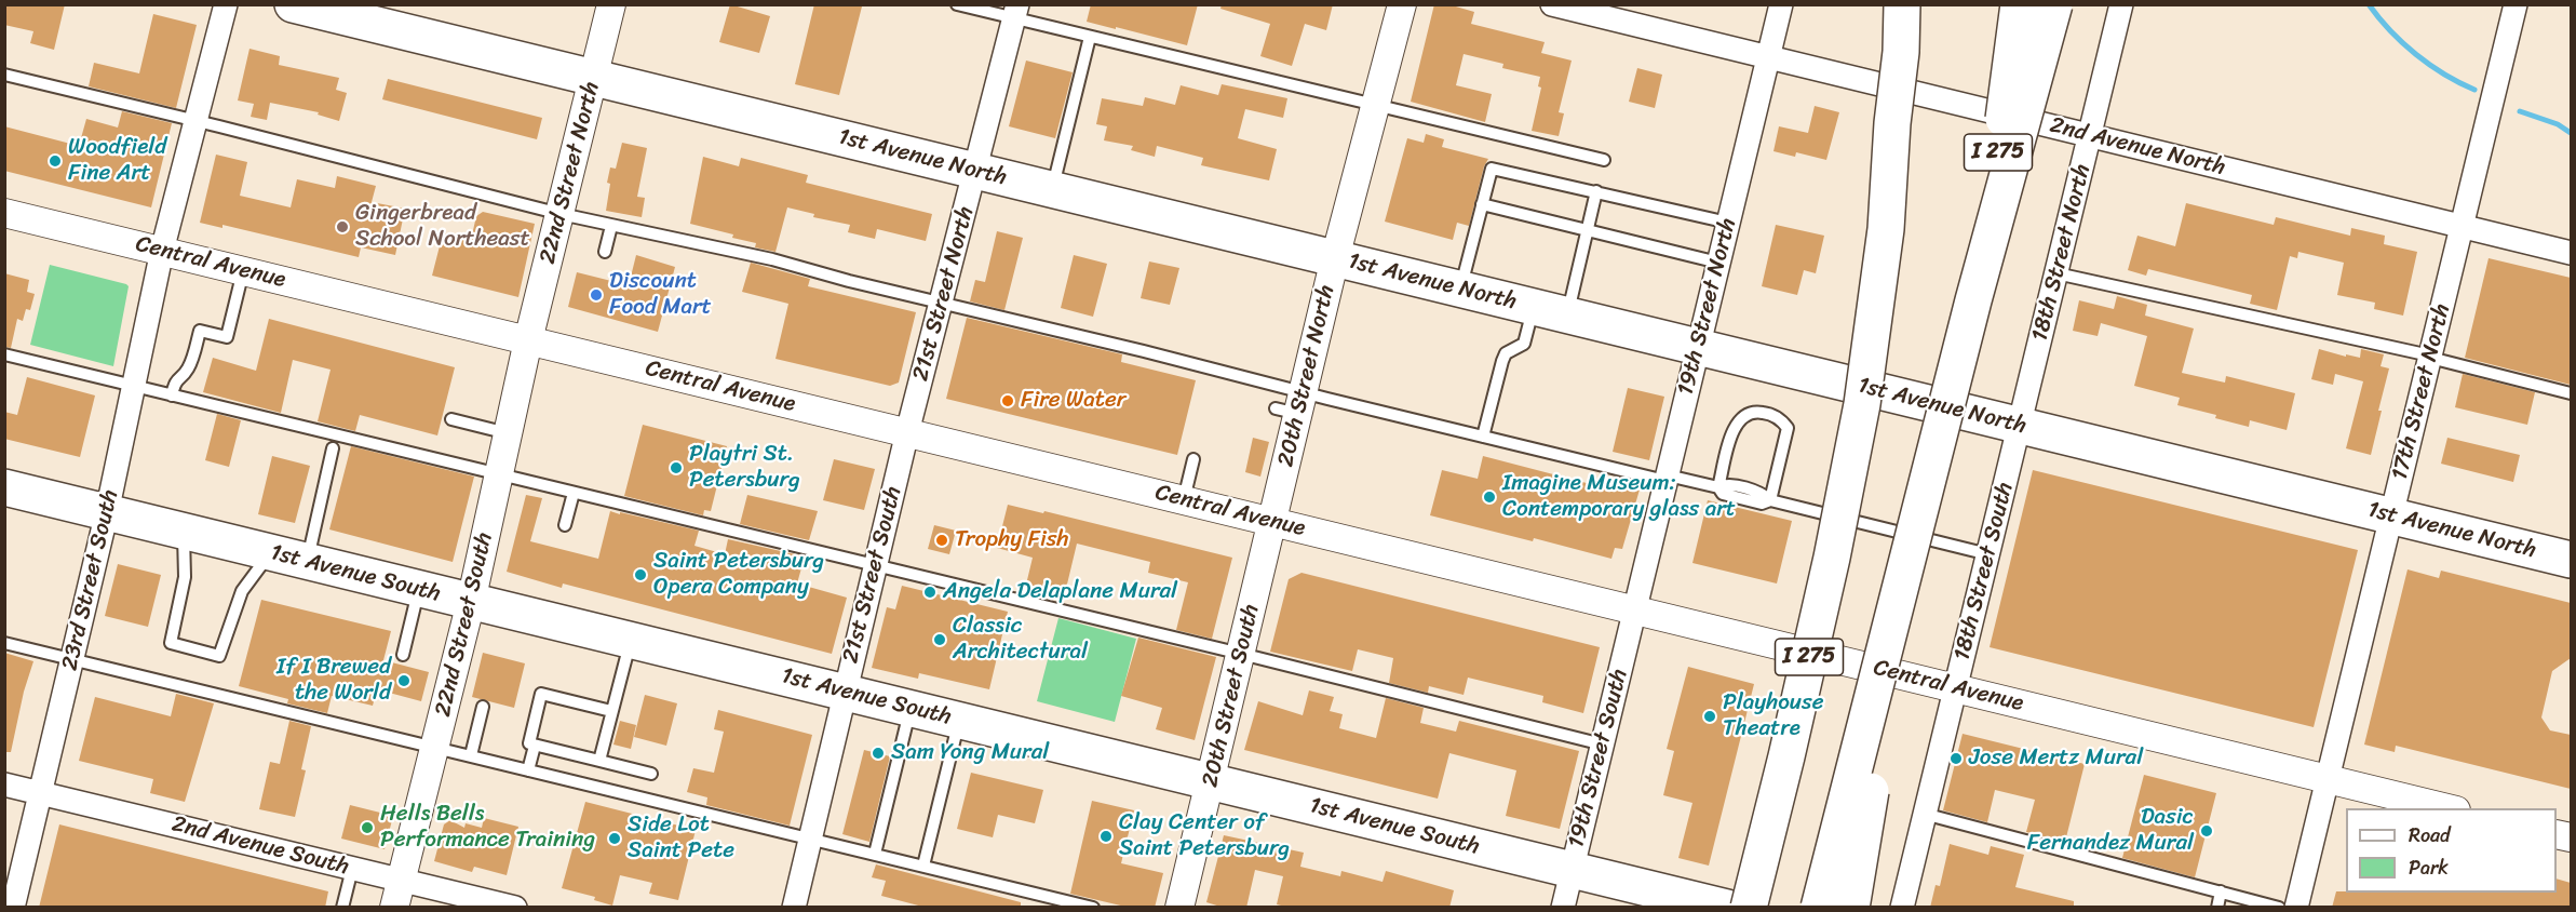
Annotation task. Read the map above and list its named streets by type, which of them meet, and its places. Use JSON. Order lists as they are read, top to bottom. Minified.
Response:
{"streets":{"main road":["I 275","1st Avenue North","1st Avenue South"],"street":["2nd Avenue North","22nd Street North","18th Street North","Central Avenue","21st Street North","19th Street North","20th Street North","17th Street North","18th Street South","21st Street South","23rd Street South","22nd Street South","20th Street South","19th Street South","2nd Avenue South"]},"crossings":[["2nd Avenue North","18th Street North"],["2nd Avenue North","19th Street North"],["2nd Avenue North","17th Street North"],["1st Avenue North","22nd Street North"],["1st Avenue North","18th Street North"],["1st Avenue North","21st Street North"],["1st Avenue North","19th Street North"],["1st Avenue North","20th Street North"],["1st Avenue North","17th Street North"],["1st Avenue North","18th Street South"],["22nd Street North","Central Avenue"],["22nd Street North","22nd Street South"],["18th Street North","18th Street South"],["Central Avenue","21st Street North"],["Central Avenue","19th Street North"],["Central Avenue","20th Street North"],["Central Avenue","17th Street North"],["Central Avenue","18th Street South"],["Central Avenue","21st Street South"],["Central Avenue","23rd Street South"],["Central Avenue","22nd Street South"],["Central Avenue","20th Street South"],["Central Avenue","19th Street South"],["21st Street North","21st Street South"],["19th Street North","19th Street South"],["20th Street North","20th Street South"],["1st Avenue South","21st Street South"],["1st Avenue South","23rd Street South"],["1st Avenue South","22nd Street South"],["1st Avenue South","20th Street South"],["1st Avenue South","19th Street South"],["23rd Street South","2nd Avenue South"],["22nd Street South","2nd Avenue South"]],"places":["Woodfield Fine Art","Gingerbread School Northeast","Discount Food Mart","Fire Water","Playtri St. Petersburg","Imagine Museum: Contemporary glass art","Trophy Fish","Saint Petersburg Opera Company","Angela Delaplane Mural","Classic Architectural","If I Brewed the World","Playhouse Theatre","Sam Yong Mural","Jose Mertz Mural","Hells Bells Performance Training","Dasic Fernandez Mural","Clay Center of Saint Petersburg","Side Lot Saint Pete"],"legend":["Road","Park"]}
